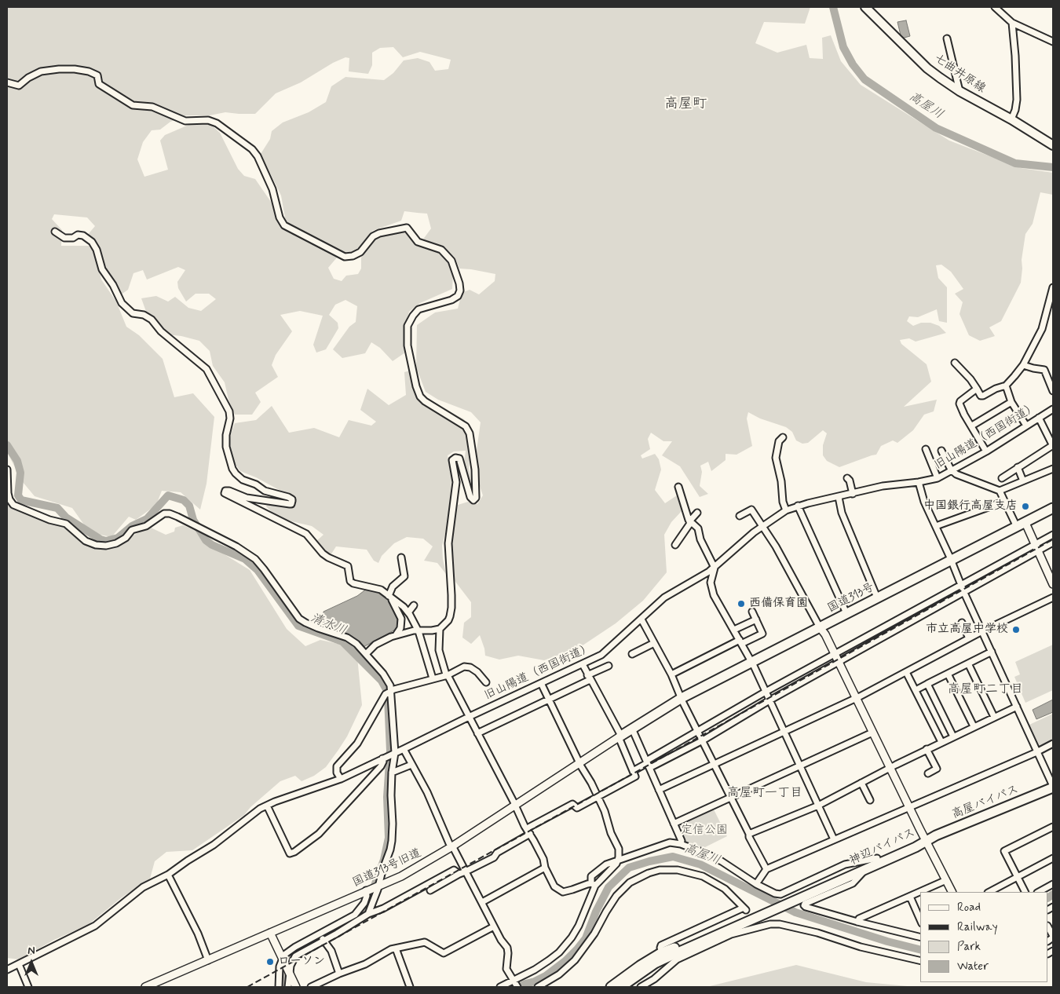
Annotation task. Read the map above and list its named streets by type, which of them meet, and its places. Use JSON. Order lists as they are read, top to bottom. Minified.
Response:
{"streets":{"highway":["国道313号","高屋バイパス","神辺バイパス"],"main road":["七曲井原線"],"street":["旧山陽道（西国街道）","国道313号旧道"]},"crossings":[["国道313号","国道313号旧道"],["高屋バイパス","神辺バイパス"]],"districts":["高屋町","高屋町二丁目","高屋町一丁目"],"water":["高屋川","清水川"],"parks":["定信公園"],"places":["中国銀行高屋支店","西備保育園","市立高屋中学校","ローソン"],"legend":["Road","Railway","Park","Water"],"north":"top"}
